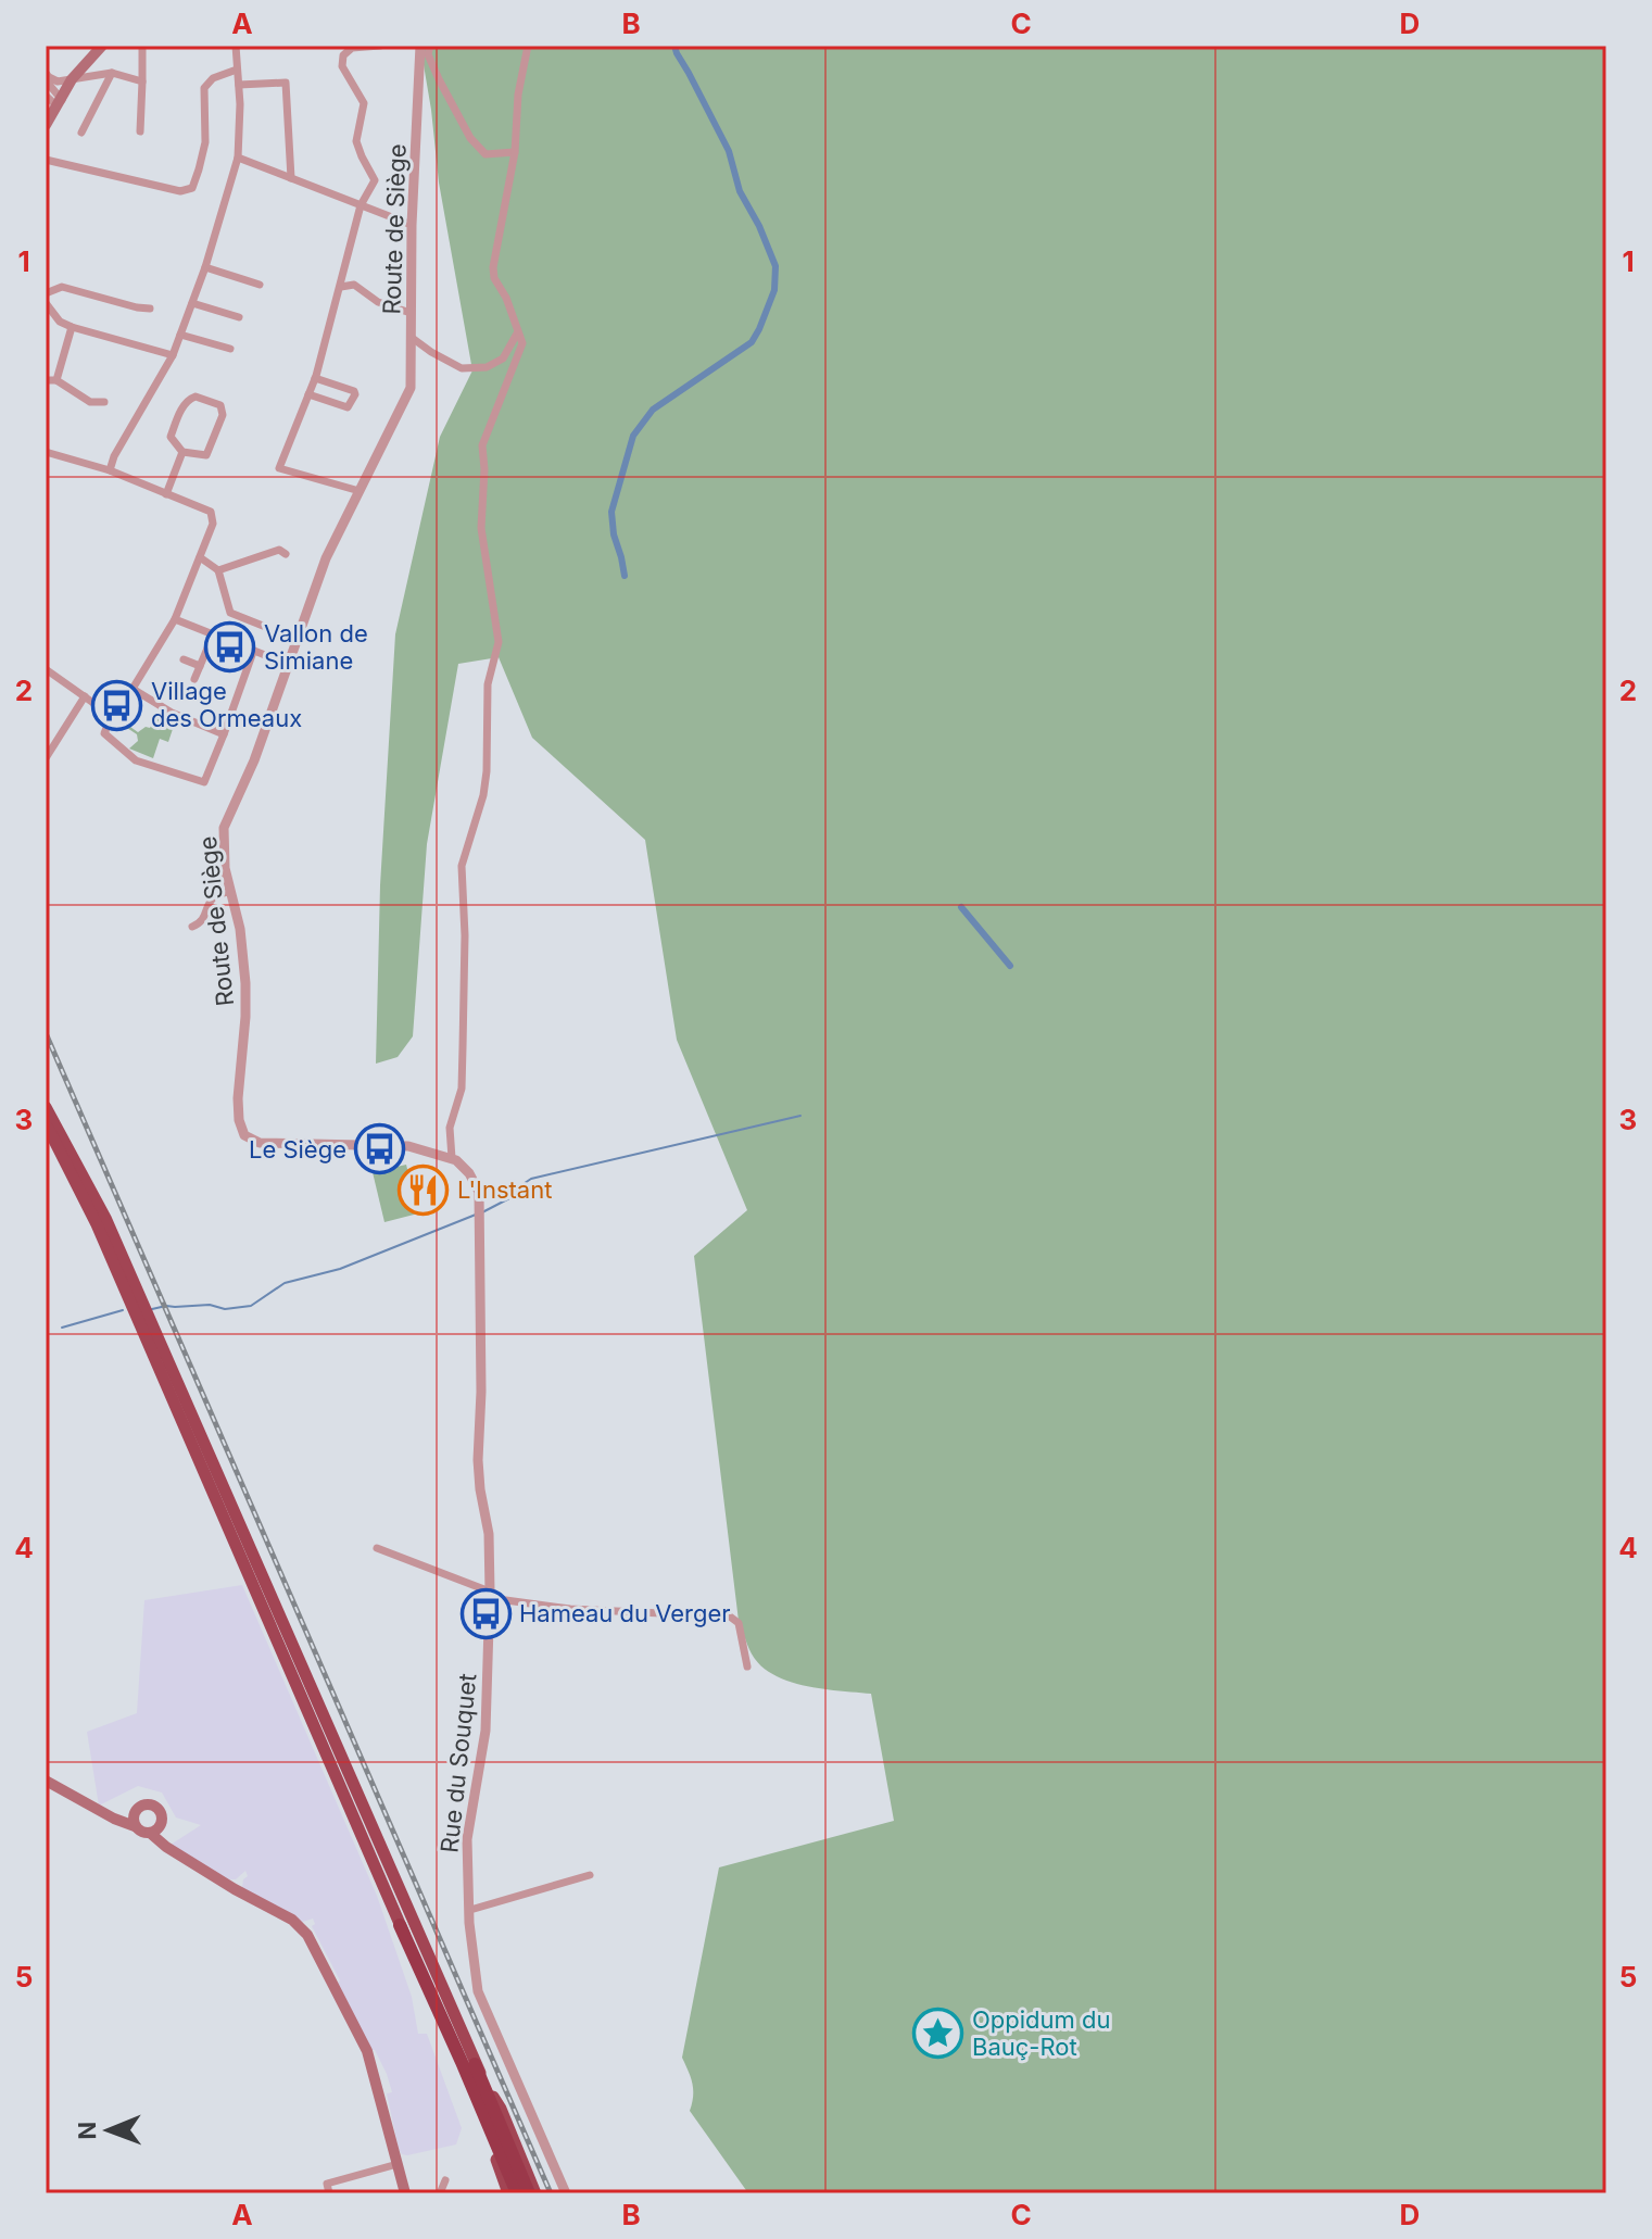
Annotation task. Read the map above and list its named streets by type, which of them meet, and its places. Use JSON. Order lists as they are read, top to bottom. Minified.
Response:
{"streets":{"street":["Route de Siège","Rue du Souquet"]},"crossings":[["Route de Siège","Rue du Souquet"]],"places":{"bus stop":["Vallon de Simiane","Village des Ormeaux","Le Siège","Hameau du Verger"],"restaurant":["L'Instant"],"place":["Oppidum du Bauç-Rot"]},"north":"left","grid":{"columns":["A","B","C","D"],"rows":["1","2","3","4","5"]}}
